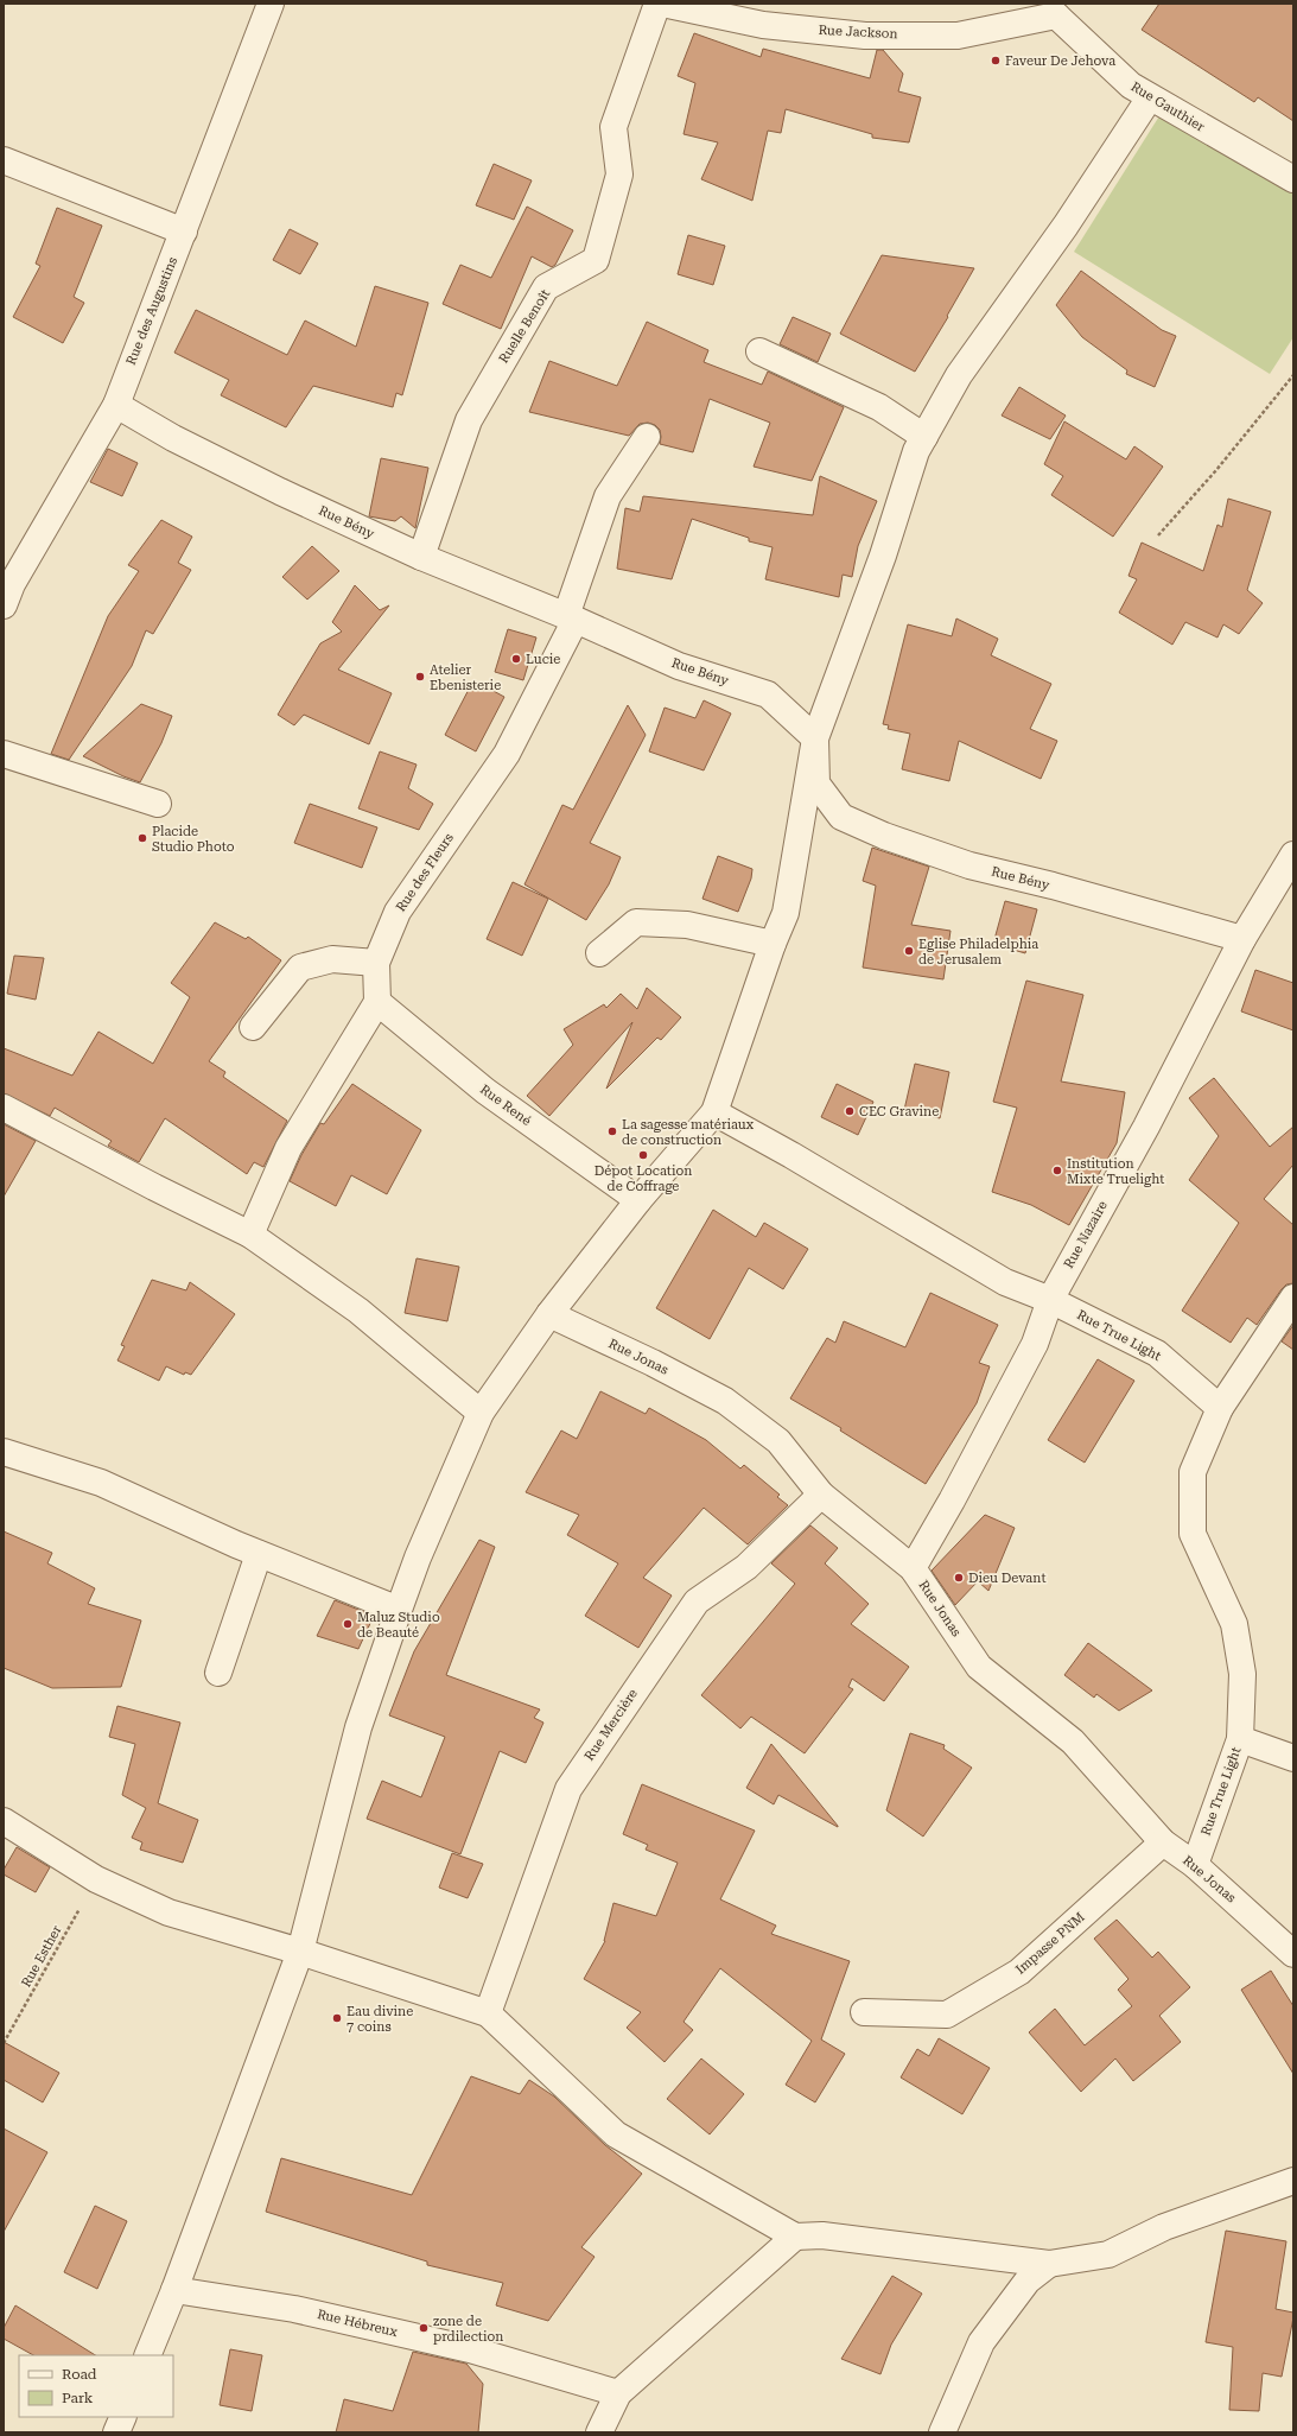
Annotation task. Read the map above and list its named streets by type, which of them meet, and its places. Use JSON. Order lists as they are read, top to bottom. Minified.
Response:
{"streets":{"street":["Rue Jackson","Rue Gauthier","Rue des Augustins","Ruelle Benoît","Rue Bény","Rue des Fleurs","Rue René","Rue Nazaire","Rue True Light","Rue Jonas","Rue Mercière","Impasse PNM","Rue Hébreux"],"path":["Rue Esther"]},"crossings":[["Rue Jackson","Rue Gauthier"],["Rue des Augustins","Rue Bény"],["Ruelle Benoît","Rue Bény"],["Rue Bény","Rue des Fleurs"],["Rue Bény","Rue Nazaire"],["Rue des Fleurs","Rue René"],["Rue Nazaire","Rue True Light"],["Rue Nazaire","Rue Jonas"],["Rue True Light","Rue Jonas"],["Rue Jonas","Rue Mercière"],["Rue Jonas","Impasse PNM"]],"places":["Faveur De Jehova","Lucie","Atelier Ebenisterie","Placide Studio Photo","Eglise Philadelphia de Jerusalem","CEC Gravine","La sagesse matériaux de construction","Dépot Location de Coffrage","Institution Mixte Truelight","Dieu Devant","Maluz Studio de Beauté","Eau divine 7 coins","zone de prdilection"],"legend":["Road","Park"]}
